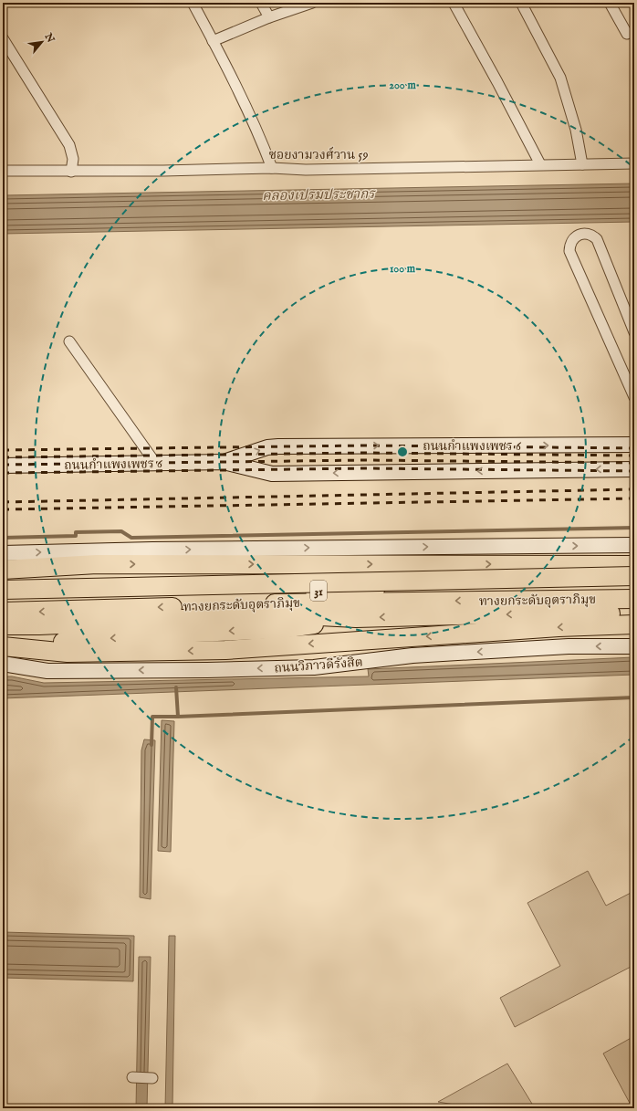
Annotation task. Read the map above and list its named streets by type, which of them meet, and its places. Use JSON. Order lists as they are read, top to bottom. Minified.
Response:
{"streets":{"highway":["31","ทางยกระดับอุตราภิมุข"],"main road":["ถนนกำแพงเพชร 6","ถนนวิภาวดีรังสิต"],"street":["ซอยงามวงศ์วาน 59"]},"water":["คลองเปรมประชากร"],"north":"top right","rings":["200 m","100 m"]}
